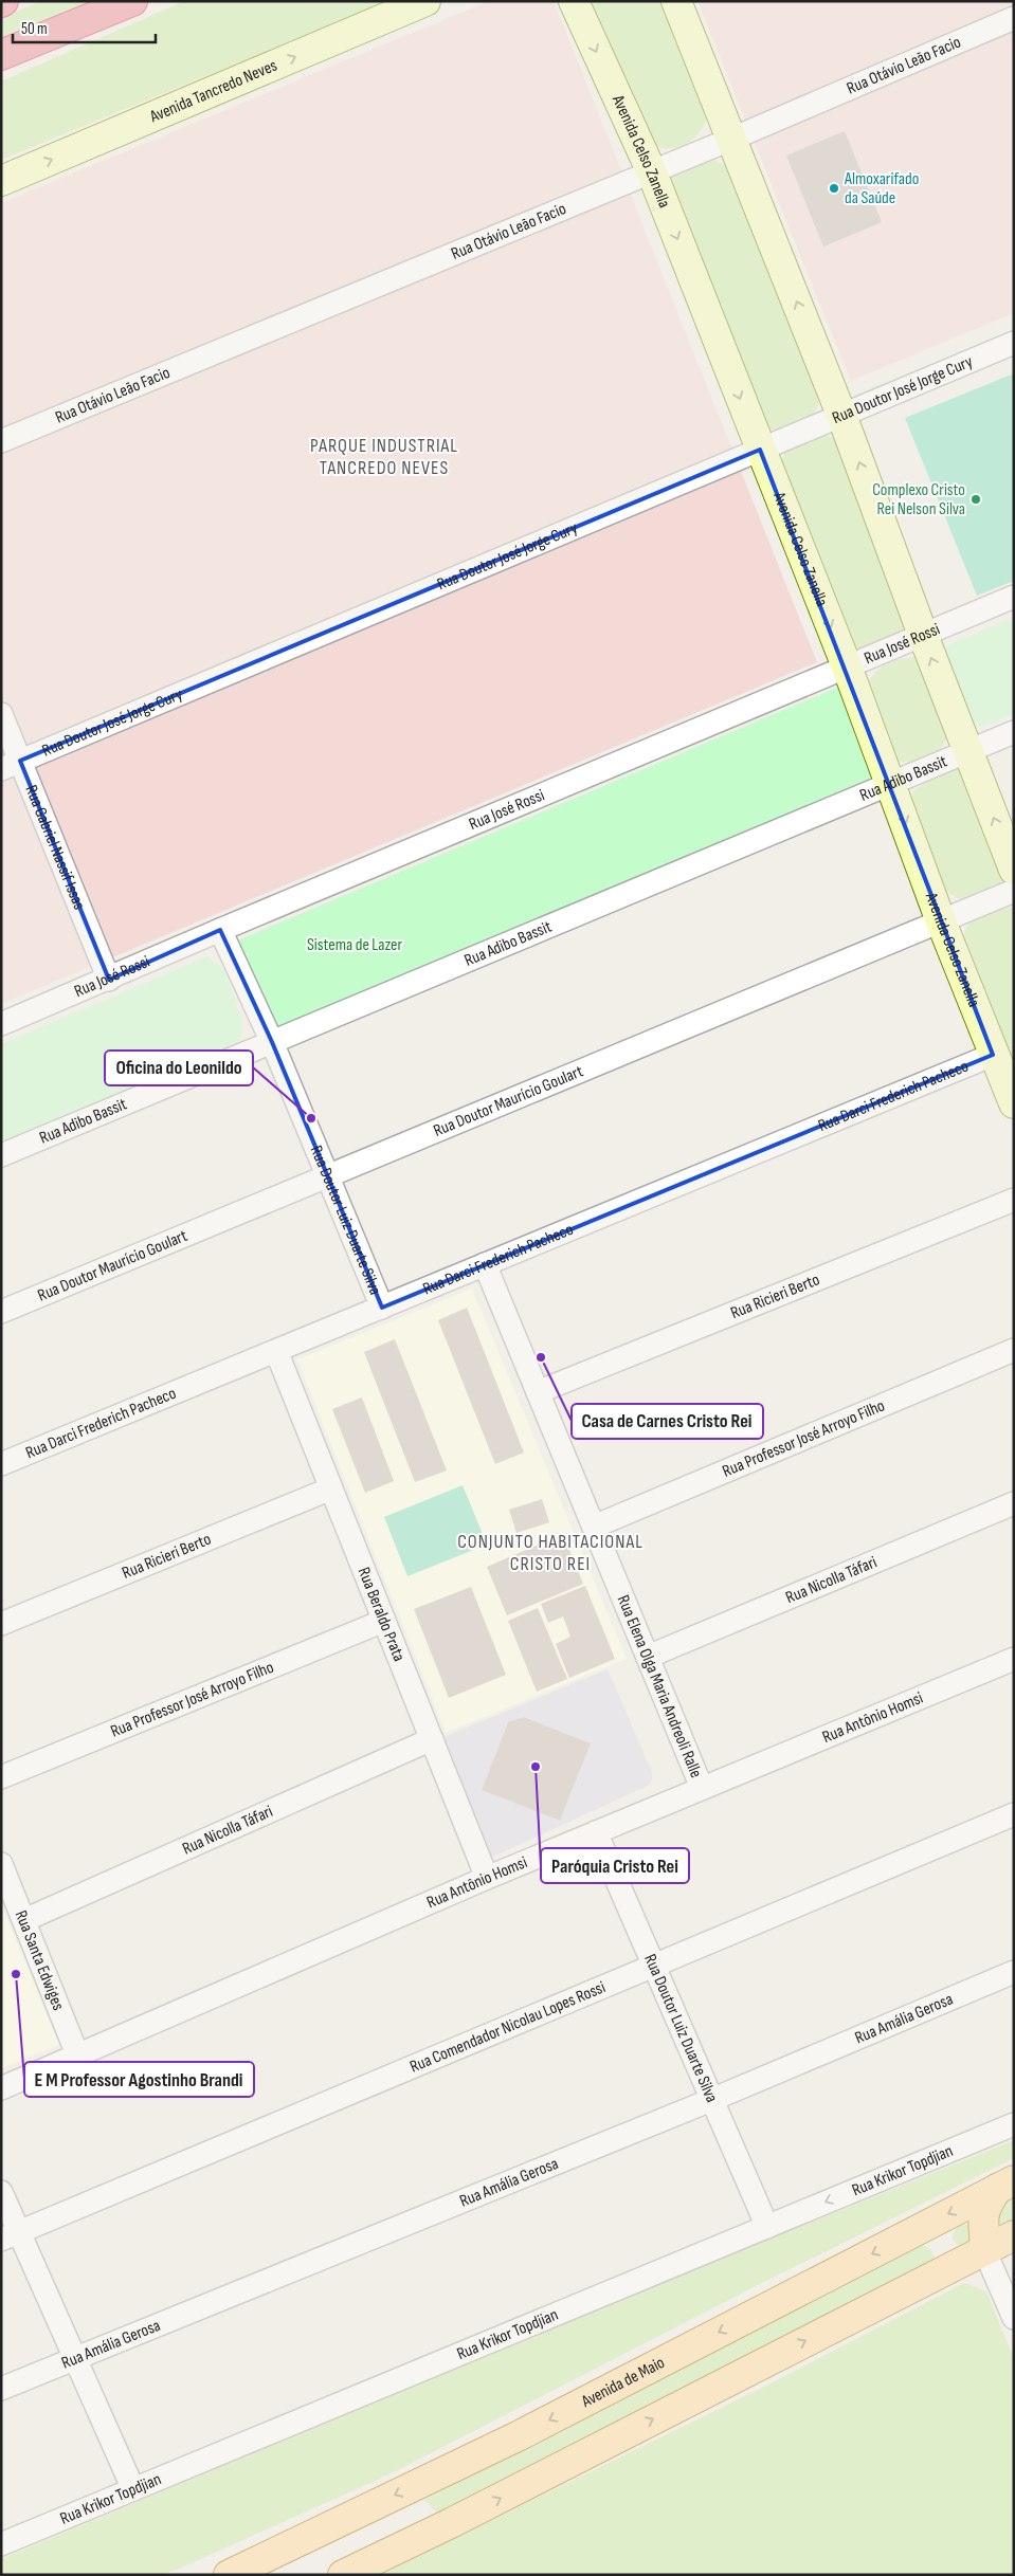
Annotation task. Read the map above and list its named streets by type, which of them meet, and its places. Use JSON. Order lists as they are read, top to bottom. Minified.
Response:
{"streets":{"main road":["Avenida de Maio"],"street":["Rua Otávio Leão Facio","Avenida Tancredo Neves","Avenida Celso Zanella","Rua Doutor José Jorge Cury","Rua José Rossi","Rua Adibo Bassit","Rua Gabriel Nassif Issas","Rua Darci Frederich Pacheco","Rua Doutor Maurício Goulart","Rua Doutor Luiz Duarte Silva","Rua Ricieri Berto","Rua Professor José Arroyo Filho","Rua Nicolla Táfari","Rua Beraldo Prata","Rua Elena Olga Maria Andreoli Ralle","Rua Antônio Homsi","Rua Santa Edwiges","Rua Amália Gerosa","Rua Comendador Nicolau Lopes Rossi","Rua Krikor Topdjian"]},"crossings":[["Rua Otávio Leão Facio","Avenida Celso Zanella"],["Avenida Celso Zanella","Rua Doutor José Jorge Cury"],["Avenida Celso Zanella","Rua José Rossi"],["Avenida Celso Zanella","Rua Adibo Bassit"],["Avenida Celso Zanella","Rua Darci Frederich Pacheco"],["Avenida Celso Zanella","Rua Doutor Maurício Goulart"],["Rua Doutor José Jorge Cury","Rua Gabriel Nassif Issas"],["Rua José Rossi","Rua Gabriel Nassif Issas"],["Rua José Rossi","Rua Doutor Luiz Duarte Silva"],["Rua Adibo Bassit","Rua Doutor Luiz Duarte Silva"],["Rua Darci Frederich Pacheco","Rua Doutor Luiz Duarte Silva"],["Rua Darci Frederich Pacheco","Rua Beraldo Prata"],["Rua Darci Frederich Pacheco","Rua Elena Olga Maria Andreoli Ralle"],["Rua Doutor Maurício Goulart","Rua Doutor Luiz Duarte Silva"],["Rua Doutor Luiz Duarte Silva","Rua Antônio Homsi"],["Rua Doutor Luiz Duarte Silva","Rua Amália Gerosa"],["Rua Doutor Luiz Duarte Silva","Rua Comendador Nicolau Lopes Rossi"],["Rua Doutor Luiz Duarte Silva","Rua Krikor Topdjian"],["Rua Ricieri Berto","Rua Beraldo Prata"],["Rua Ricieri Berto","Rua Elena Olga Maria Andreoli Ralle"],["Rua Professor José Arroyo Filho","Rua Beraldo Prata"],["Rua Professor José Arroyo Filho","Rua Elena Olga Maria Andreoli Ralle"],["Rua Nicolla Táfari","Rua Beraldo Prata"],["Rua Nicolla Táfari","Rua Elena Olga Maria Andreoli Ralle"],["Rua Nicolla Táfari","Rua Santa Edwiges"],["Rua Beraldo Prata","Rua Antônio Homsi"],["Rua Elena Olga Maria Andreoli Ralle","Rua Antônio Homsi"],["Rua Antônio Homsi","Rua Santa Edwiges"]],"one_way":["Avenida Tancredo Neves"],"districts":["PARQUE INDUSTRIAL TANCREDO NEVES","CONJUNTO HABITACIONAL CRISTO REI"],"parks":["Sistema de Lazer"],"places":["Almoxarifado da Saúde","Complexo Cristo Rei Nelson Silva","Oficina do Leonildo","Casa de Carnes Cristo Rei","Paróquia Cristo Rei","E M Professor Agostinho Brandi"],"scale_bar":"50 m"}
